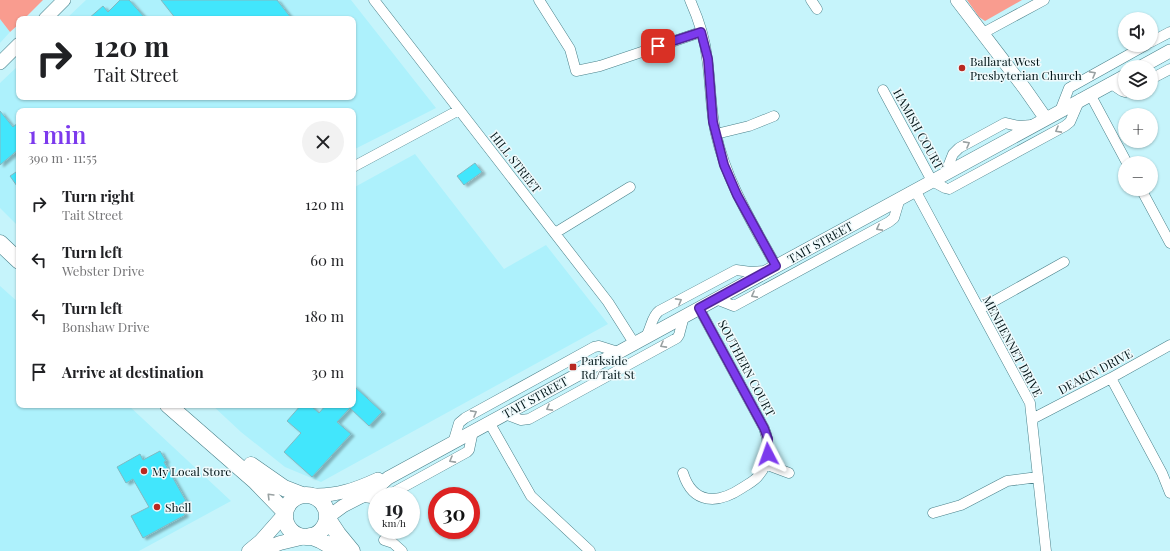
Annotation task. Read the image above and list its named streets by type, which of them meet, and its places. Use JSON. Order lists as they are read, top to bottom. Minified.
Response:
{"streets":{"street":["HAMISH COURT","HILL STREET","TAIT STREET","MENHENNET DRIVE","SOUTHERN COURT","DEAKIN DRIVE"]},"crossings":[["HAMISH COURT","TAIT STREET"],["HILL STREET","TAIT STREET"],["TAIT STREET","MENHENNET DRIVE"],["TAIT STREET","SOUTHERN COURT"],["MENHENNET DRIVE","DEAKIN DRIVE"]],"places":{"other":["Ballarat West Presbyterian Church","My Local Store","Shell"],"transit":["Parkside Rd/Tait St"]},"page":{"map_buttons":["+","−"],"turn":["120 m","Tait Street"],"heading":["1 min","390 m · 11:55"],"list":[{"name":"Turn right","note":"Tait Street","value":"120 m"},{"name":"Turn left","note":"Webster Drive","value":"60 m"},{"name":"Turn left","note":"Bonshaw Drive","value":"180 m"},{"name":"Arrive at destination","value":"30 m"}],"speed":"19 km/h","limit":"30"}}
